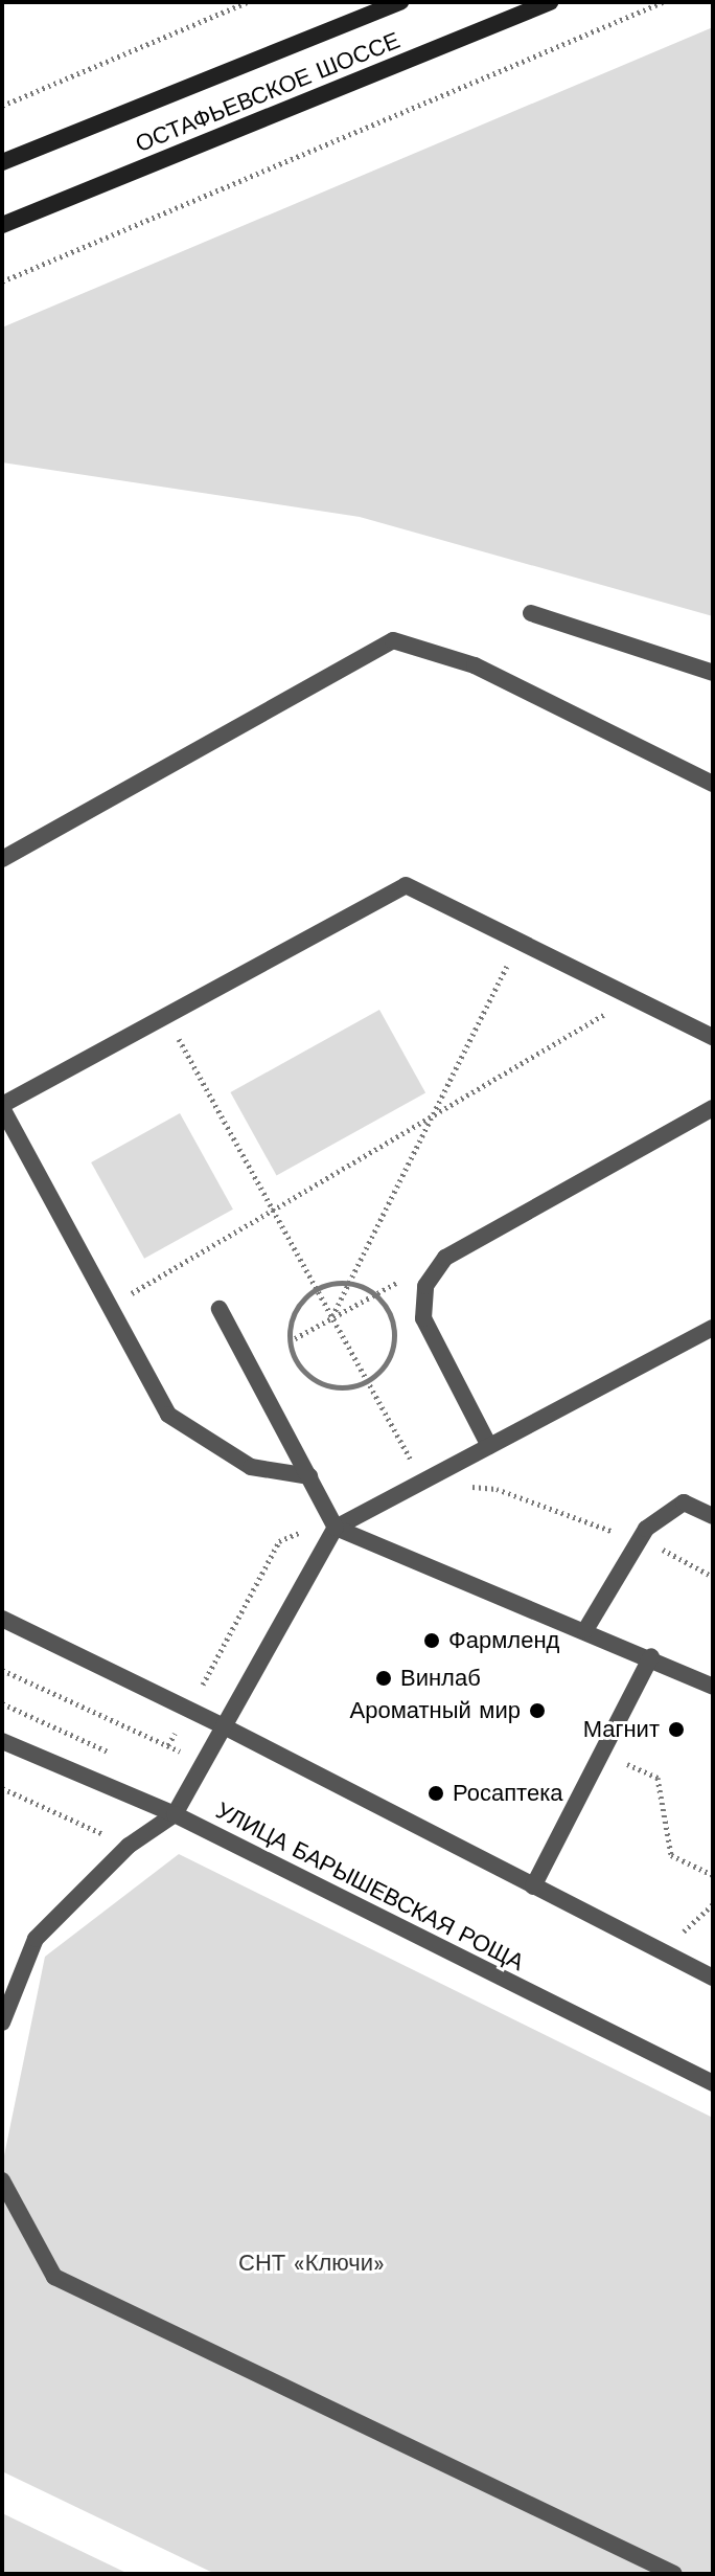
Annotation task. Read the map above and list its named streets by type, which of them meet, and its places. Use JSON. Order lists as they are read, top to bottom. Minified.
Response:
{"streets":{"main road":["ОСТАФЬЕВСКОЕ ШОССЕ"],"street":["УЛИЦА БАРЫШЕВСКАЯ РОЩА"]},"parks":["СНТ «Ключи»"],"places":["Фармленд","Винлаб","Ароматный мир","Магнит","Росаптека"]}
